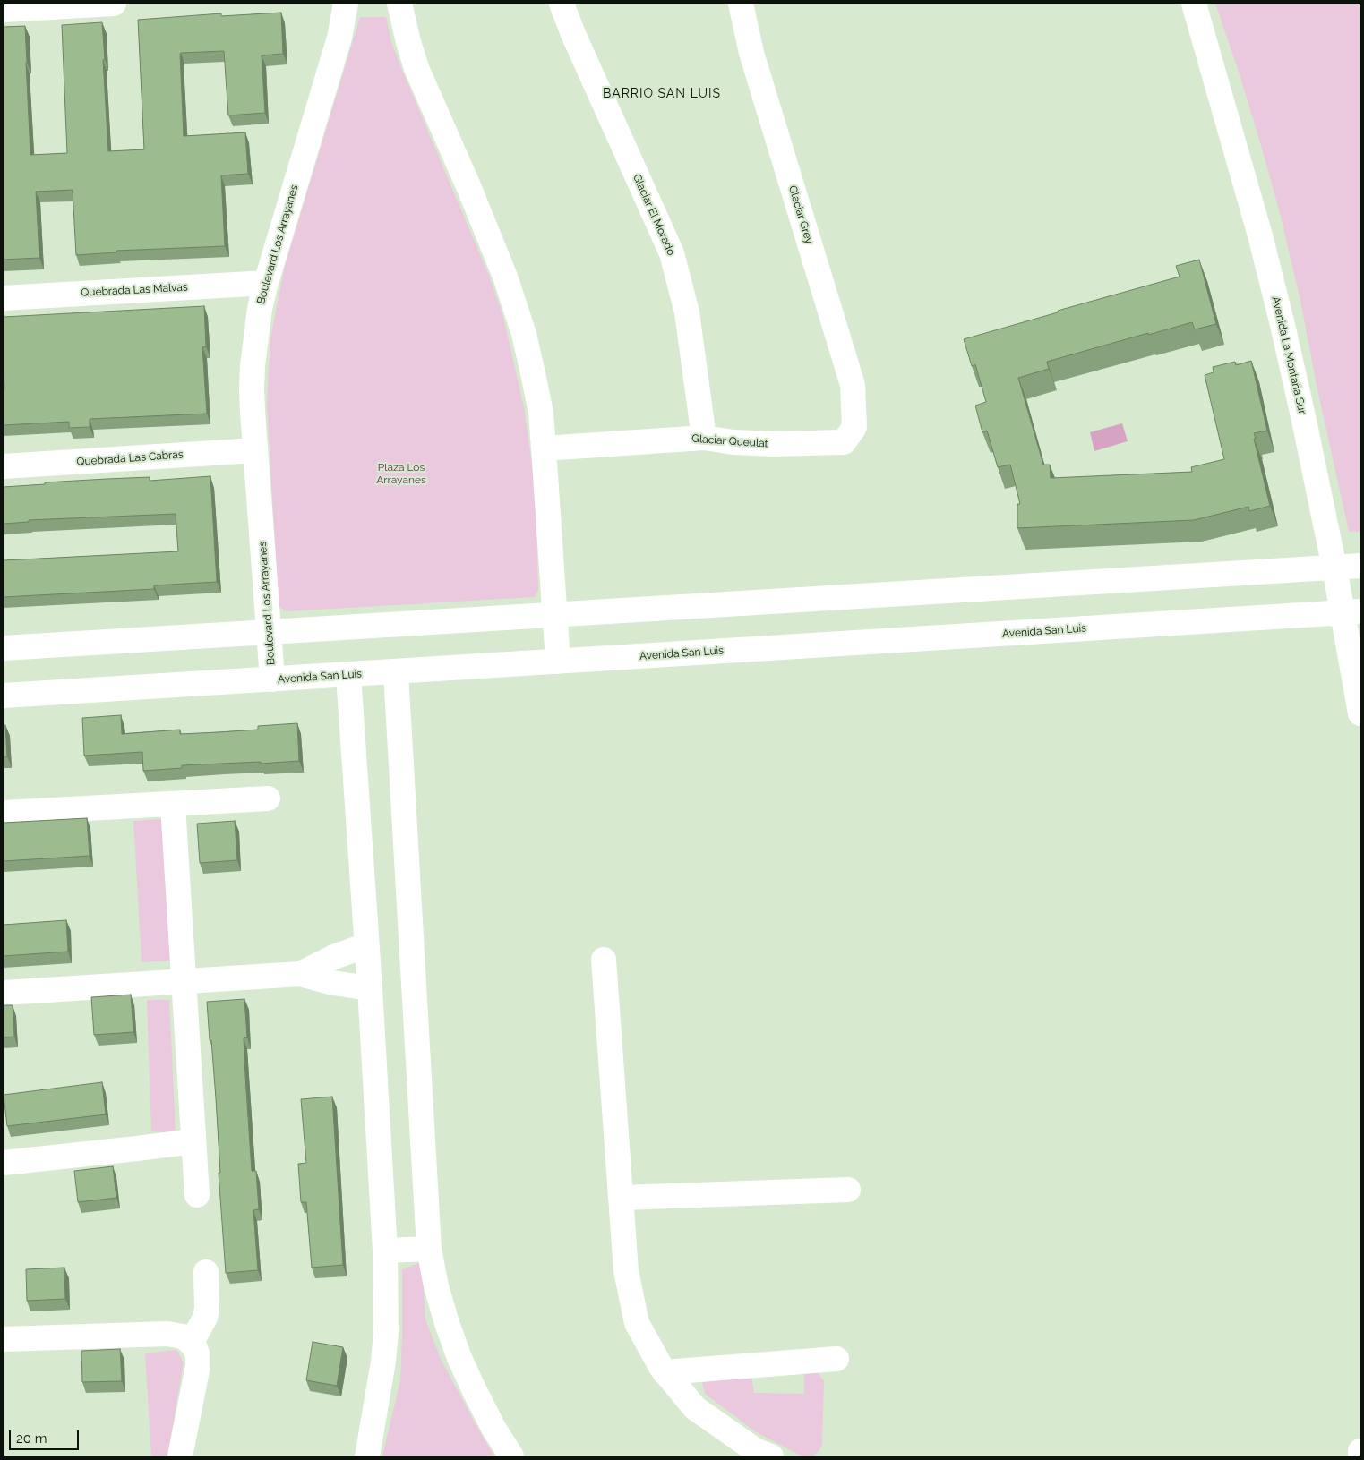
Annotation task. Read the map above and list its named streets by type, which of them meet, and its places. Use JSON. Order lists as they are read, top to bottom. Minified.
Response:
{"streets":{"street":["Glaciar El Morado","Glaciar Grey","Boulevard Los Arrayanes","Quebrada Las Malvas","Avenida La Montaña Sur","Glaciar Queulat","Quebrada Las Cabras","Avenida San Luis"]},"crossings":[["Glaciar El Morado","Glaciar Queulat"],["Glaciar Grey","Glaciar Queulat"],["Boulevard Los Arrayanes","Quebrada Las Malvas"],["Boulevard Los Arrayanes","Quebrada Las Cabras"],["Boulevard Los Arrayanes","Avenida San Luis"],["Avenida La Montaña Sur","Avenida San Luis"]],"districts":["BARRIO SAN LUIS"],"parks":["Plaza Los Arrayanes"],"scale_bar":"20 m"}
